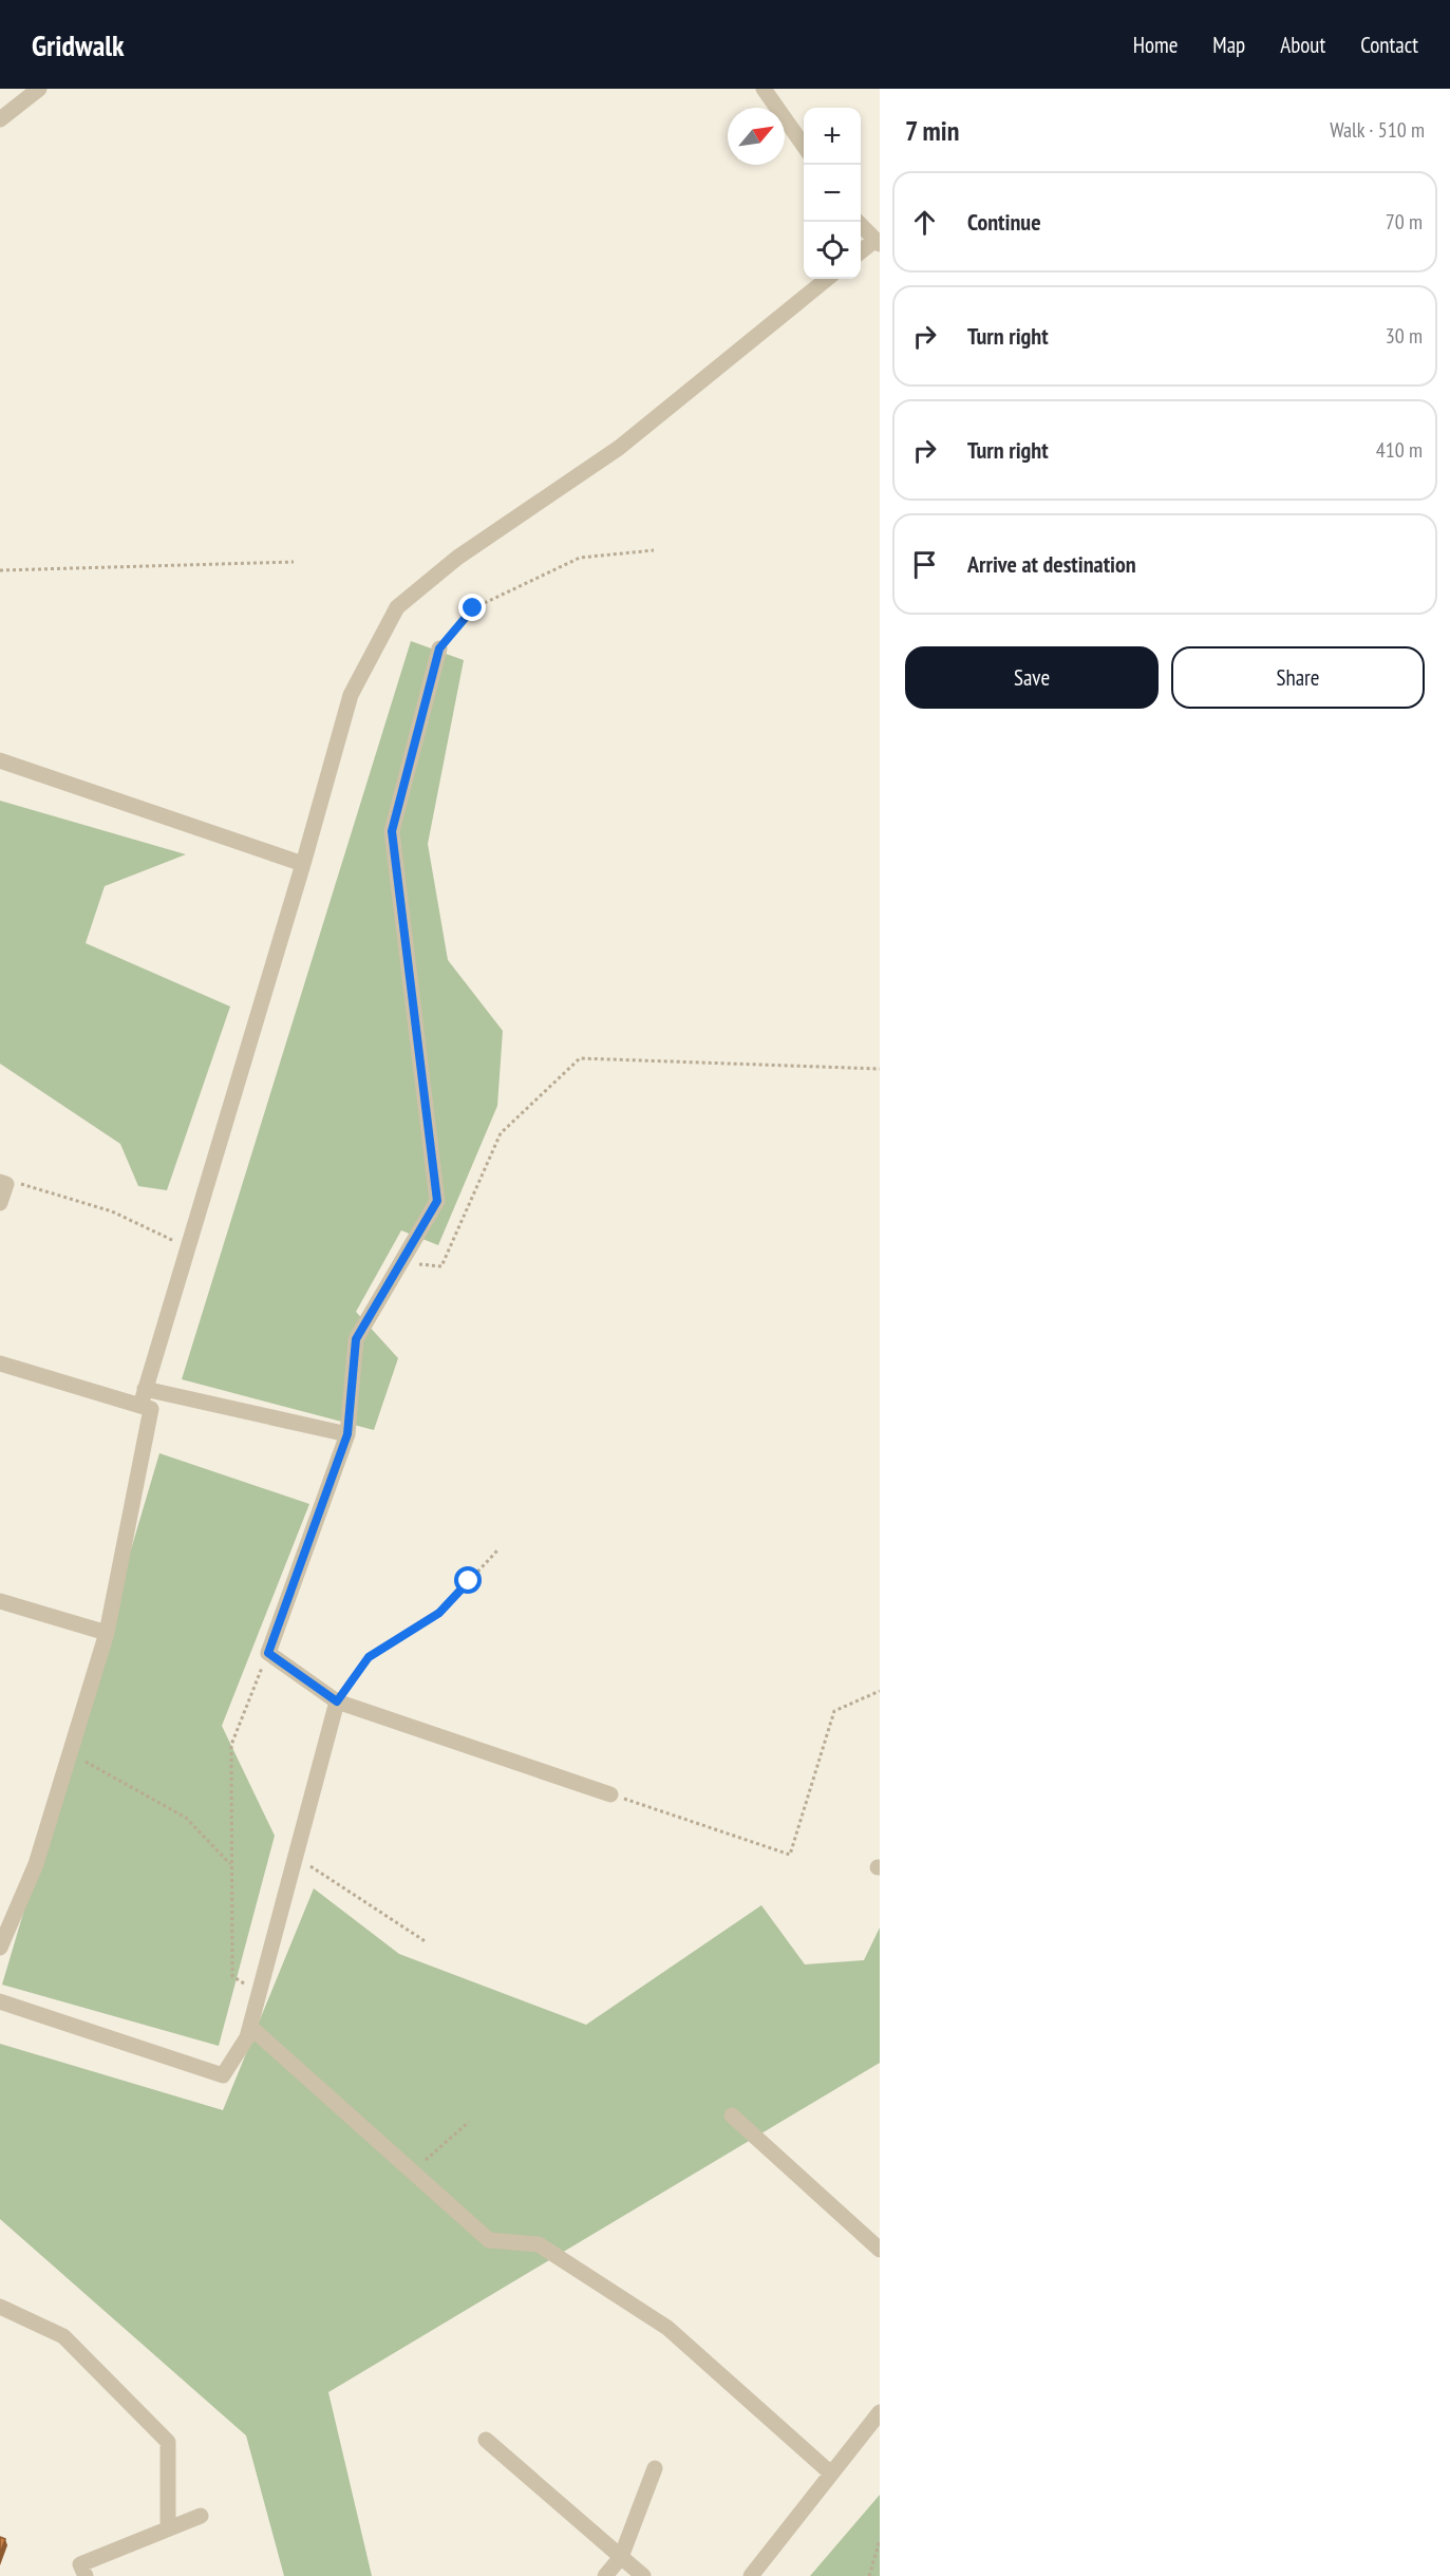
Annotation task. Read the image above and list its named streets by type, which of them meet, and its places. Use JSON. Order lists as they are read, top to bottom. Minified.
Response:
{"north":"top right","page":{"header":"Gridwalk","nav":["Home","Map","About","Contact"],"heading":["7 min","Walk · 510 m"],"map_buttons":["+","−"],"list":[["Continue","70 m"],["Turn right","30 m"],["Turn right","410 m"],"Arrive at destination"],"buttons":["Save","Share"]}}
